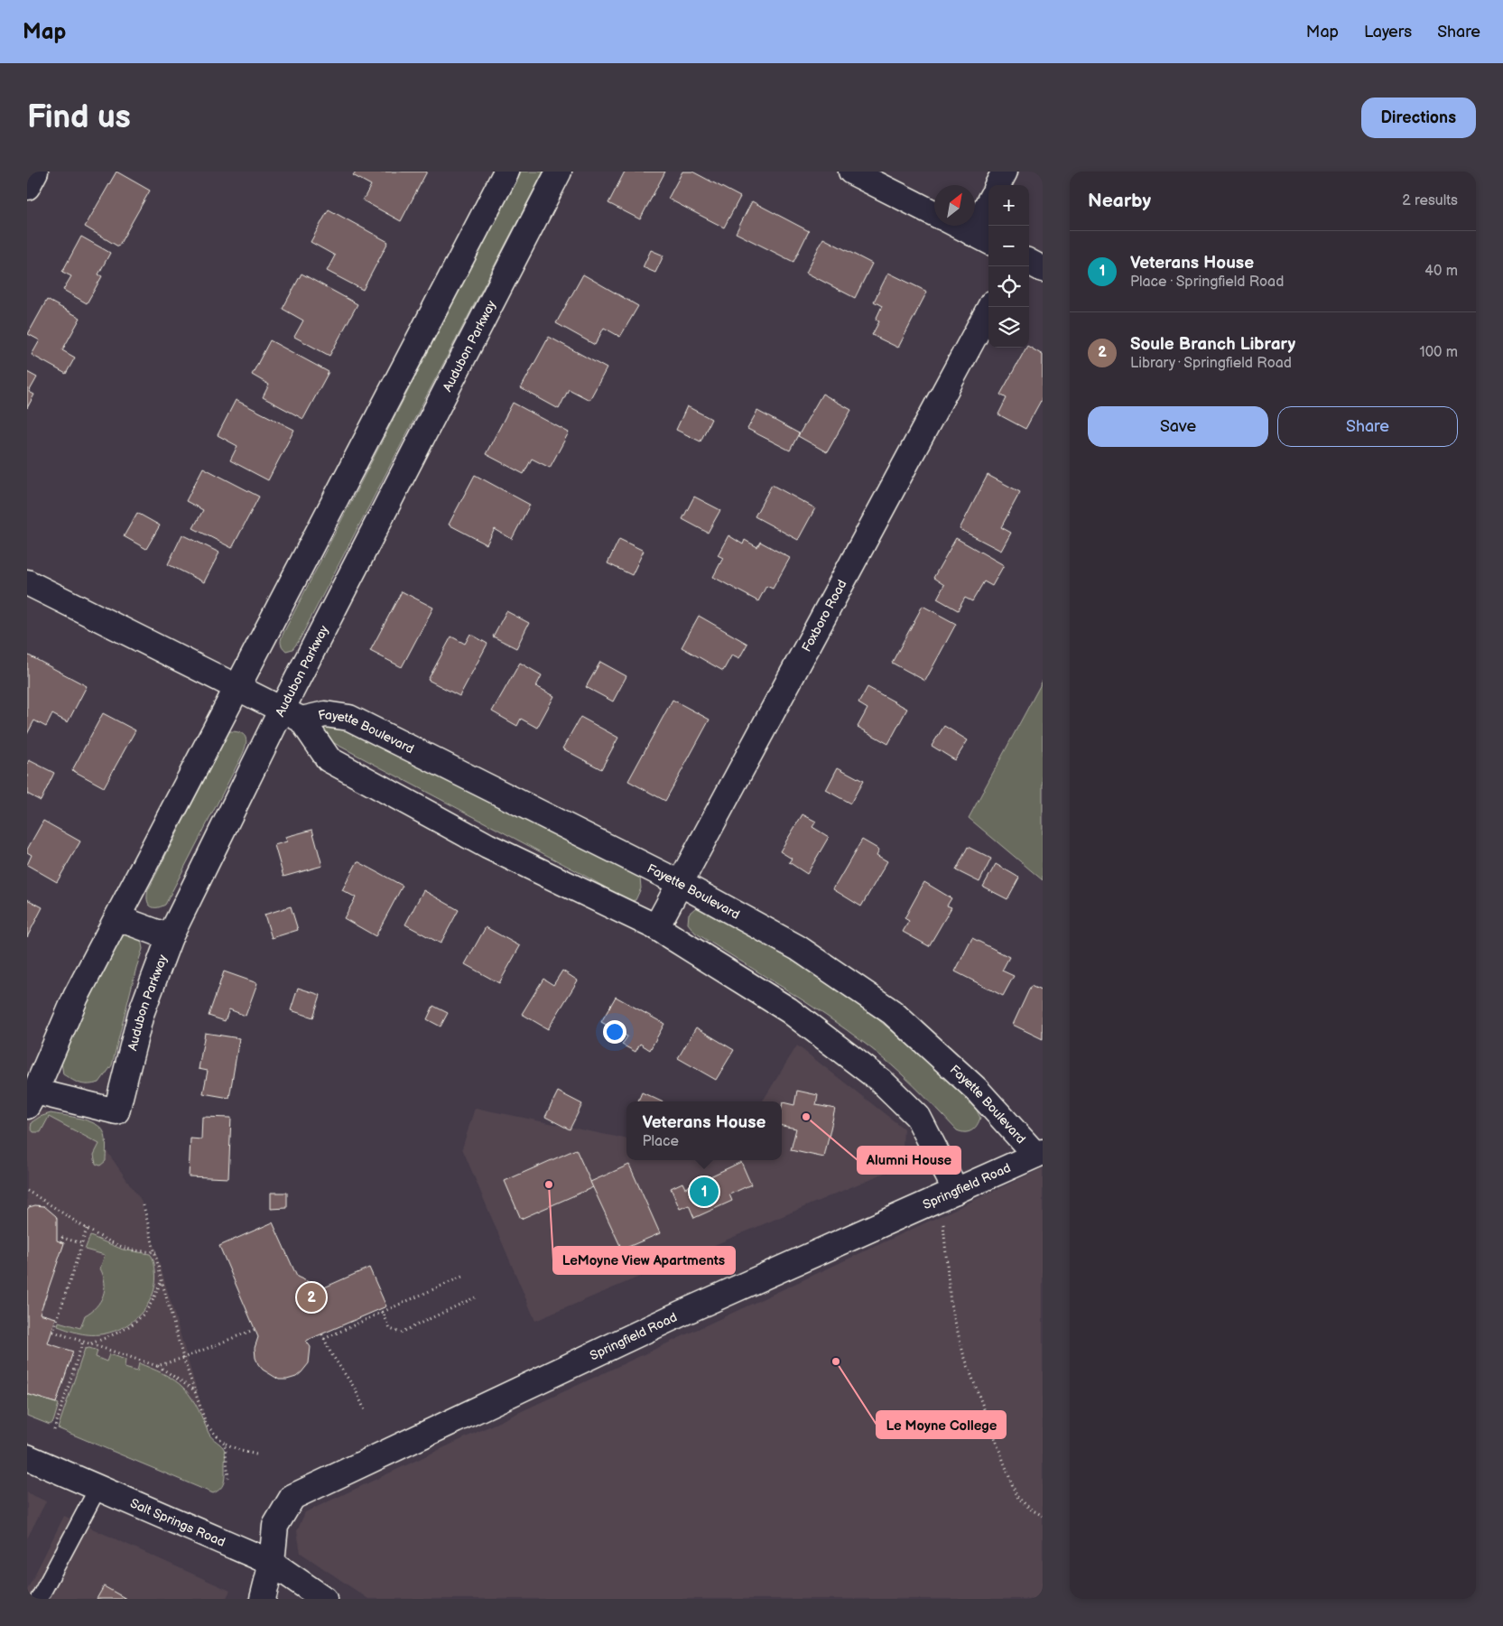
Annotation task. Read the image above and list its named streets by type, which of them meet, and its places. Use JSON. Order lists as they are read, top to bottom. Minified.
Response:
{"streets":{"street":["Audubon Parkway","Foxboro Road","Fayette Boulevard","Springfield Road","Salt Springs Road"]},"crossings":[["Audubon Parkway","Fayette Boulevard"],["Foxboro Road","Fayette Boulevard"],["Fayette Boulevard","Springfield Road"],["Springfield Road","Salt Springs Road"]],"places":["Alumni House","LeMoyne View Apartments","Le Moyne College"],"north":"top right","page":{"header":"Map","nav":["Map","Layers","Share"],"buttons":["Directions",["Save","Share"]],"title":"Find us","heading":["Nearby","2 results"],"map_buttons":["+","−"],"list":[{"mark":"1","name":"Veterans House","note":"Place · Springfield Road","value":"40 m"},{"mark":"2","name":"Soule Branch Library","note":"Library · Springfield Road","value":"100 m"}],"popup":["Veterans House","Place"],"pins":["1","2"]}}
